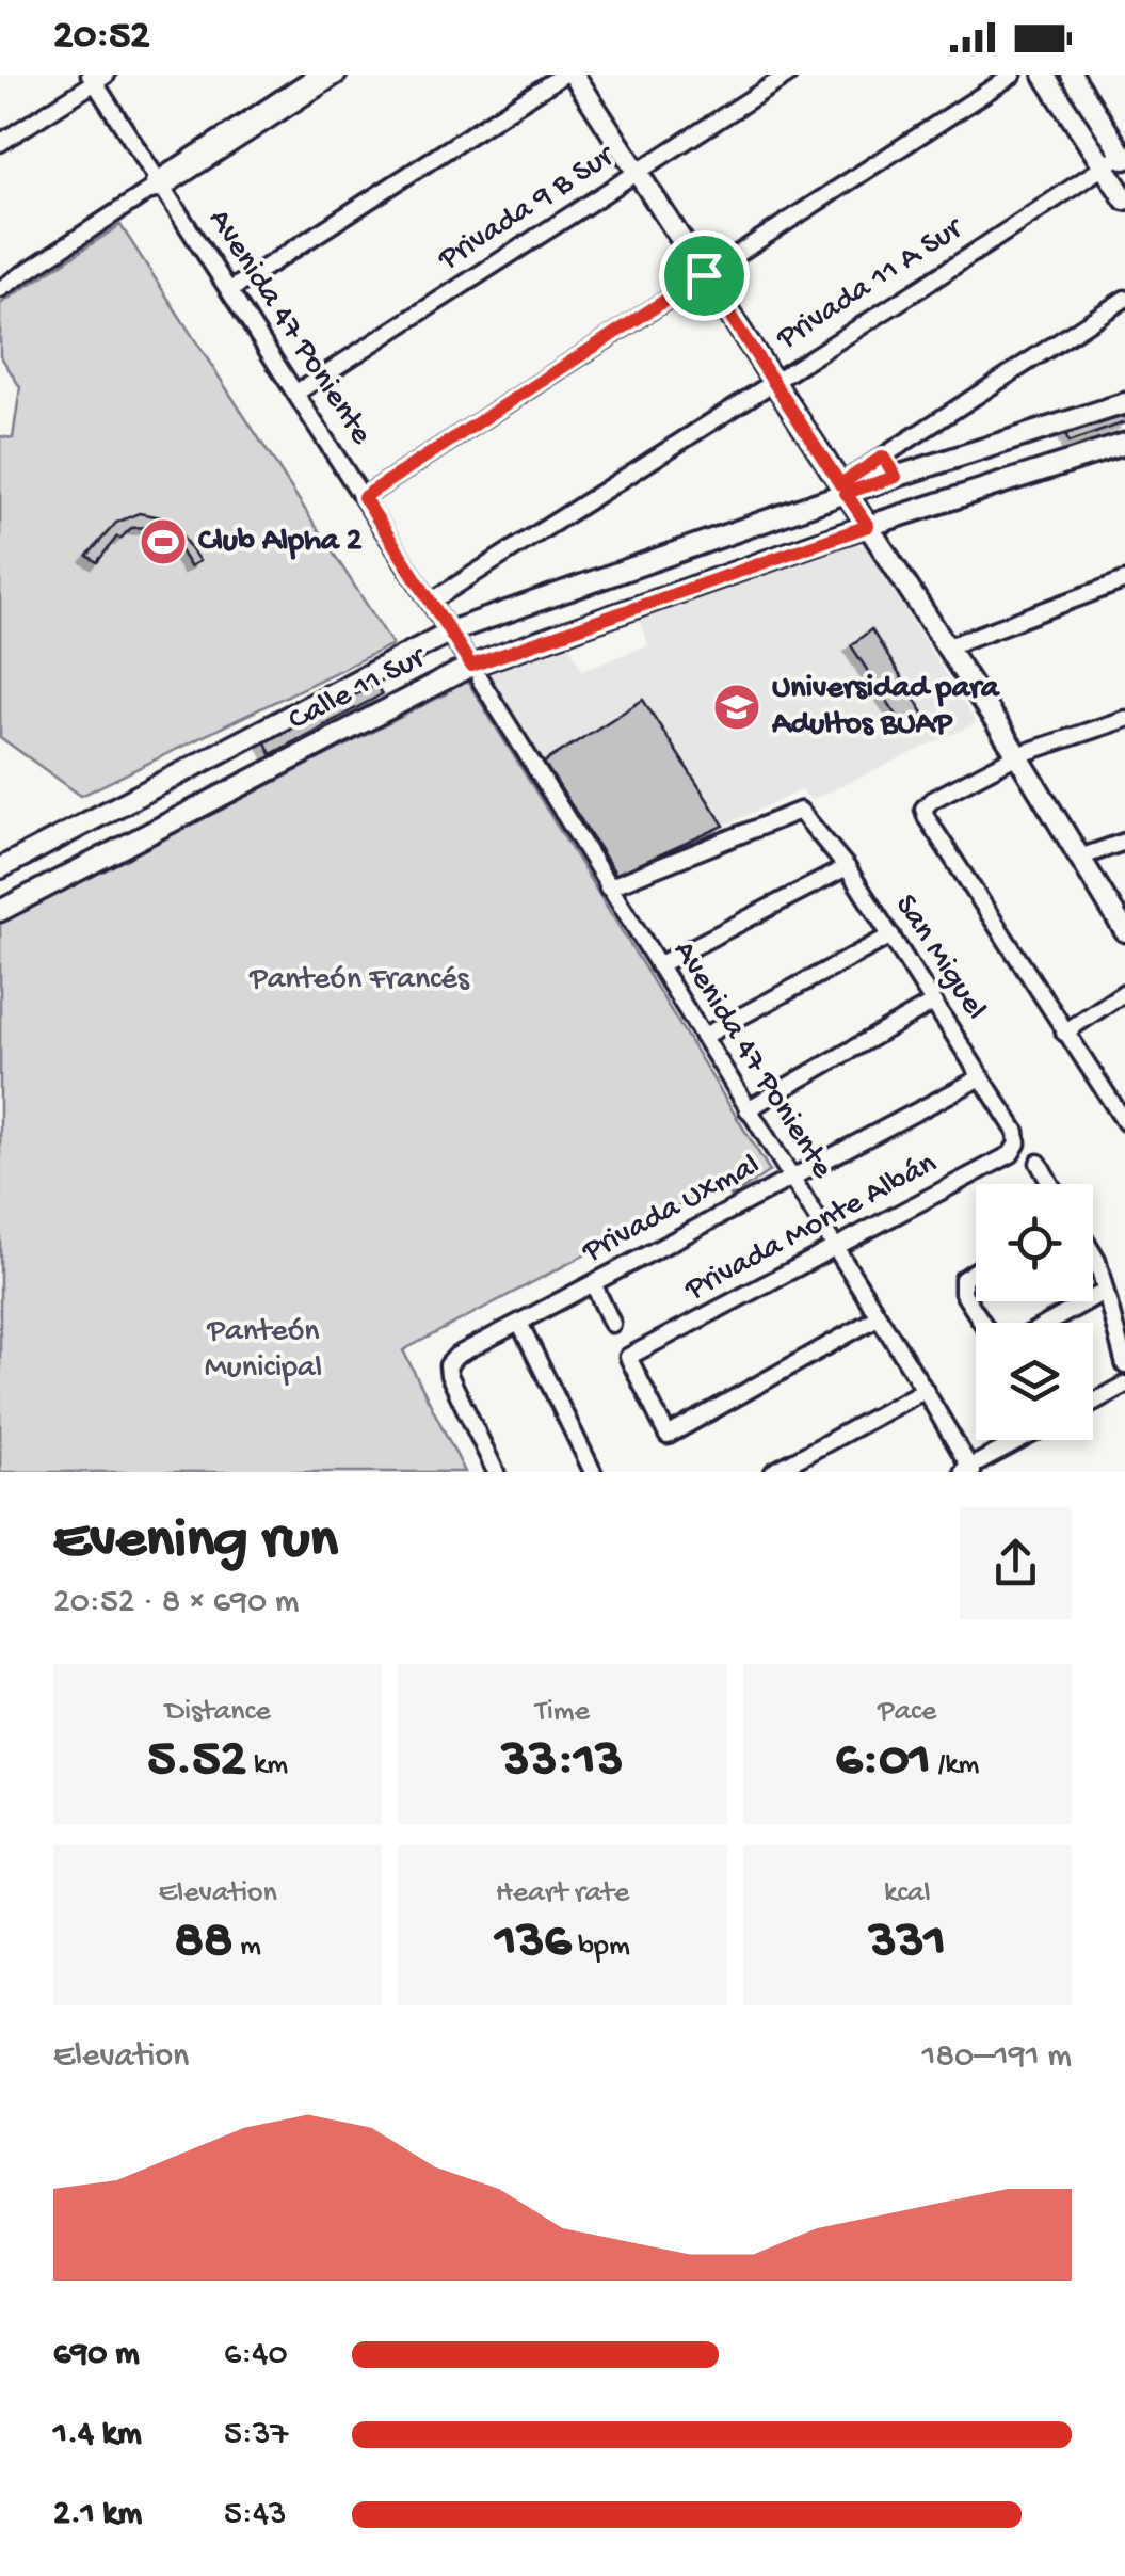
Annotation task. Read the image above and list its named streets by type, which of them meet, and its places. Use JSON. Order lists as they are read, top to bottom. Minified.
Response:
{"streets":{"main road":["Calle 11 Sur"],"street":["Privada 9 B Sur","Privada 11 A Sur","Avenida 47 Poniente","San Miguel","Privada Uxmal","Privada Monte Albán"]},"crossings":[["Privada 9 B Sur","Avenida 47 Poniente"],["Privada 11 A Sur","Avenida 47 Poniente"],["Avenida 47 Poniente","Calle 11 Sur"],["Avenida 47 Poniente","San Miguel"],["Avenida 47 Poniente","Privada Uxmal"],["Avenida 47 Poniente","Privada Monte Albán"],["San Miguel","Privada Uxmal"],["San Miguel","Privada Monte Albán"]],"parks":["Panteón Francés","Panteón Municipal"],"places":{"sports":["Club Alpha 2"],"school or university":["Universidad para Adultos BUAP"]},"page":{"status":"20:52","heading":["Evening run","20:52 · 8 × 690 m"],"stats":[["Distance","5.52 km"],["Time","33:13"],["Pace","6:01 /km"],["Elevation","88 m"],["Heart rate","136 bpm"],["kcal","331"]],"chart":["Elevation","180–191 m"],"list":[{"name":"690 m","note":"6:40"},{"name":"1.4 km","note":"5:37"},{"name":"2.1 km","note":"5:43"}]}}
